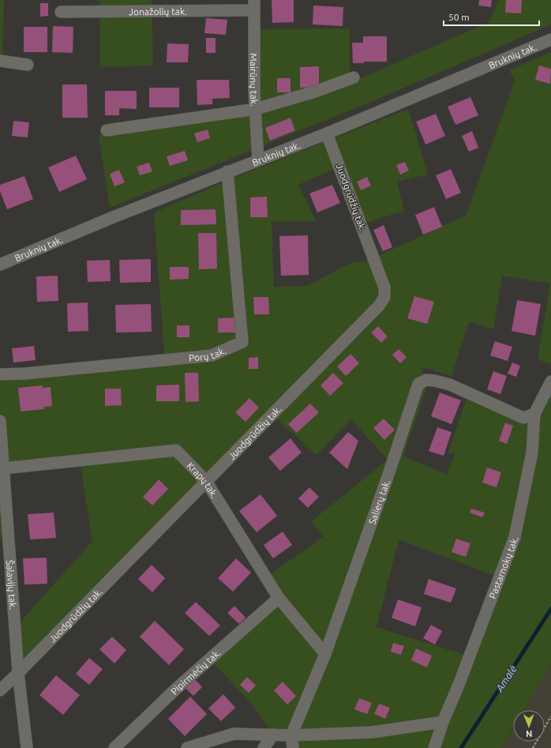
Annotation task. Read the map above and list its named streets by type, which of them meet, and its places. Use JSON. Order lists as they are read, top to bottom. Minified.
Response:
{"streets":{"street":["Jonažolių tak.","Bruknių tak.","Mairūnų tak.","Juodgrūdžių tak.","Porų tak.","Krapų tak.","Salierų tak.","Pastarnokų tak.","Šalavijų tak.","Pipirmėčių tak."]},"crossings":[["Jonažolių tak.","Mairūnų tak."],["Bruknių tak.","Mairūnų tak."],["Bruknių tak.","Juodgrūdžių tak."],["Bruknių tak.","Porų tak."],["Juodgrūdžių tak.","Krapų tak."],["Juodgrūdžių tak.","Šalavijų tak."],["Krapų tak.","Salierų tak."],["Krapų tak.","Šalavijų tak."],["Krapų tak.","Pipirmėčių tak."],["Salierų tak.","Pastarnokų tak."]],"water":["Amalė"],"scale_bar":"50 m","north":"bottom"}
